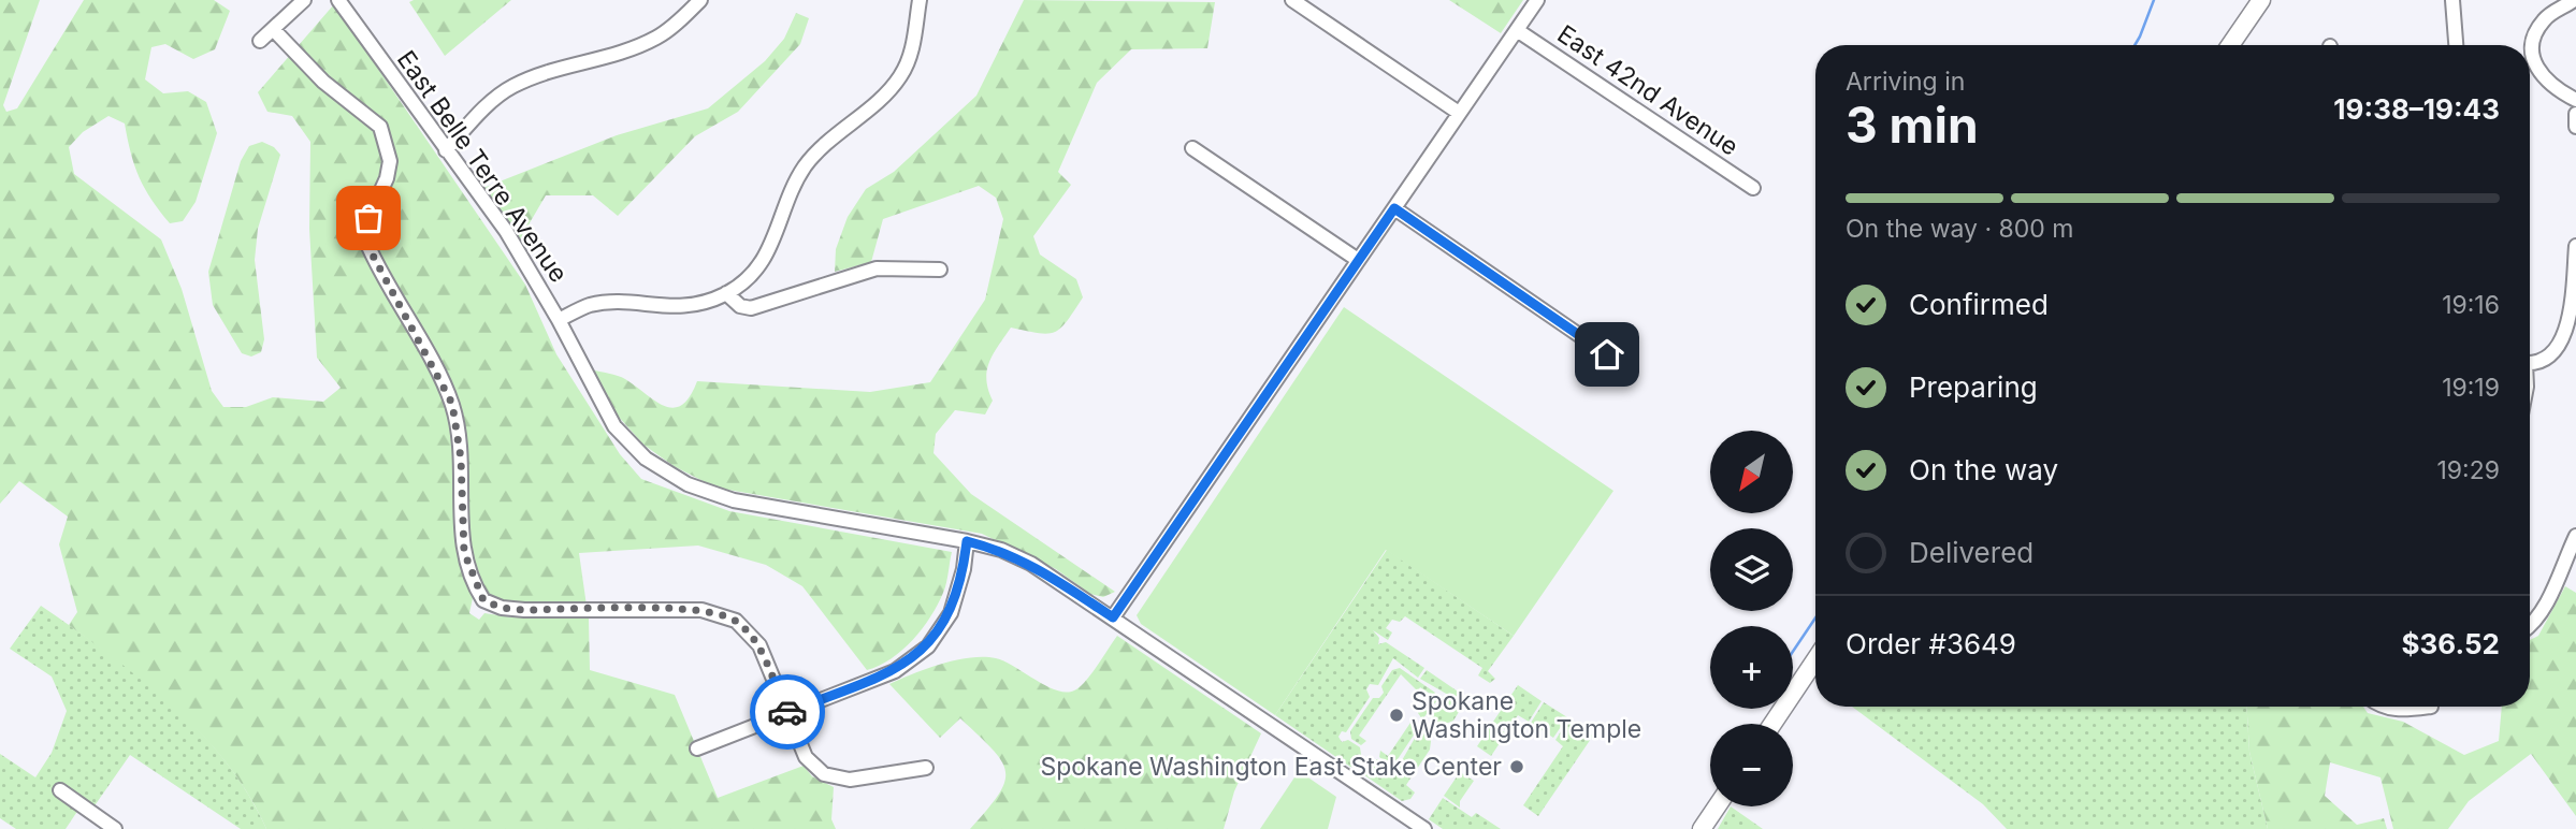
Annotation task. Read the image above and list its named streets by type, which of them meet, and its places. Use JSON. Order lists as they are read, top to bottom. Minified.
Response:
{"streets":{"street":["East 42nd Avenue","East Belle Terre Avenue"]},"places":["Spokane Washington Temple","Spokane Washington East Stake Center"],"north":"bottom left","page":{"heading":["3 min","Arriving in","19:38–19:43"],"panel":["Order #3649","$36.52"],"bar":"On the way · 800 m","list":[["Confirmed","19:16"],["Preparing","19:19"],["On the way","19:29"],"Delivered"],"map_buttons":["+","−"]}}
